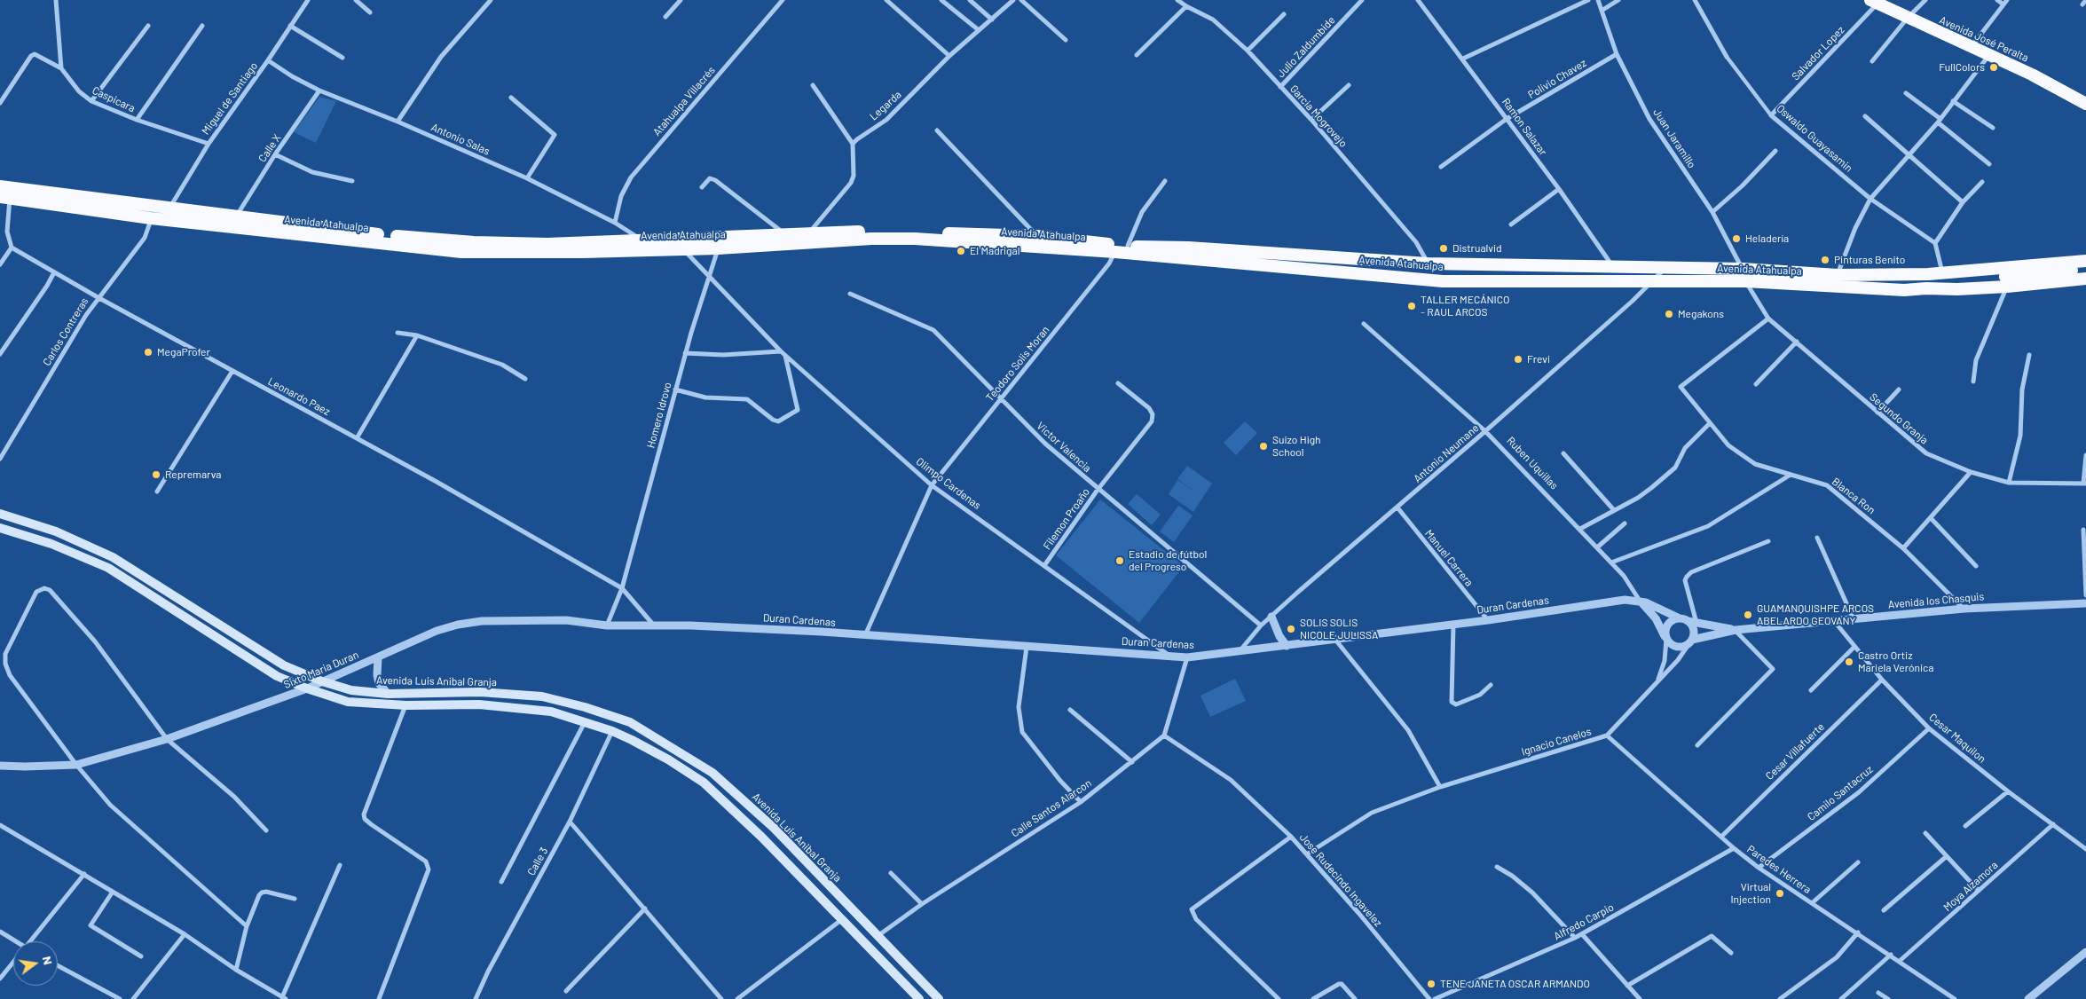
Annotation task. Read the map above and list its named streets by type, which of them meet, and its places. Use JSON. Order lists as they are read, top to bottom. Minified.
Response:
{"streets":{"highway":["Avenida José Peralta","Avenida Atahualpa"],"main road":["Avenida Luis Anibal Granja"],"street":["Julio Zaldumbide","Salvador Lopez","Polivio Chavez","Miguel de Santiago","Caspicara","Atahualpa Villacrés","Legarda","Garcia Mogrovejo","Ramon Salazar","Juan Jaramillo","Oswaldo Guayasamin","Antonio Salas","Calle X","Carlos Contreras","Teodoro Solis Moran","Leonardo Paez","Homero Idrovo","Segundo Granja","Victor Valencia","Antonio Neumane","Ruben Uquillas","Olimpo Cardenas","Blanca Ron","Filemon Proaño","Manuel Carrera","Avenida los Chasquis","Duran Cardenas","Sixto Maria Duran","Cesar Maquilon","Ignacio Canelos","Cesar Villafuerte","Camilo Santacruz","Calle Santos Alarcon","Calle 3","Paredes Herrera","Jose Rudecindo Ingavelez","Moya Alzamora","Alfredo Carpio"]},"crossings":[["Avenida José Peralta","Salvador Lopez"],["Julio Zaldumbide","Garcia Mogrovejo"],["Salvador Lopez","Oswaldo Guayasamin"],["Polivio Chavez","Ramon Salazar"],["Polivio Chavez","Juan Jaramillo"],["Miguel de Santiago","Caspicara"],["Miguel de Santiago","Antonio Salas"],["Miguel de Santiago","Avenida Atahualpa"],["Atahualpa Villacrés","Antonio Salas"],["Garcia Mogrovejo","Avenida Atahualpa"],["Ramon Salazar","Avenida Atahualpa"],["Juan Jaramillo","Avenida Atahualpa"],["Juan Jaramillo","Segundo Granja"],["Antonio Salas","Calle X"],["Antonio Salas","Avenida Atahualpa"],["Calle X","Avenida Atahualpa"],["Avenida Atahualpa","Carlos Contreras"],["Avenida Atahualpa","Teodoro Solis Moran"],["Avenida Atahualpa","Homero Idrovo"],["Avenida Atahualpa","Segundo Granja"],["Avenida Atahualpa","Antonio Neumane"],["Avenida Atahualpa","Olimpo Cardenas"],["Carlos Contreras","Leonardo Paez"],["Teodoro Solis Moran","Victor Valencia"],["Teodoro Solis Moran","Olimpo Cardenas"],["Teodoro Solis Moran","Duran Cardenas"],["Leonardo Paez","Homero Idrovo"],["Homero Idrovo","Olimpo Cardenas"],["Homero Idrovo","Sixto Maria Duran"],["Segundo Granja","Blanca Ron"],["Victor Valencia","Antonio Neumane"],["Victor Valencia","Filemon Proaño"],["Antonio Neumane","Ruben Uquillas"],["Antonio Neumane","Manuel Carrera"],["Antonio Neumane","Duran Cardenas"],["Ruben Uquillas","Duran Cardenas"],["Olimpo Cardenas","Filemon Proaño"],["Olimpo Cardenas","Duran Cardenas"],["Blanca Ron","Avenida los Chasquis"],["Manuel Carrera","Duran Cardenas"],["Avenida los Chasquis","Cesar Maquilon"],["Avenida los Chasquis","Ignacio Canelos"],["Duran Cardenas","Sixto Maria Duran"],["Sixto Maria Duran","Avenida Luis Anibal Granja"],["Avenida Luis Anibal Granja","Calle Santos Alarcon"],["Avenida Luis Anibal Granja","Calle 3"],["Cesar Maquilon","Cesar Villafuerte"],["Cesar Maquilon","Camilo Santacruz"],["Cesar Maquilon","Moya Alzamora"],["Ignacio Canelos","Paredes Herrera"],["Ignacio Canelos","Jose Rudecindo Ingavelez"],["Cesar Villafuerte","Paredes Herrera"],["Camilo Santacruz","Paredes Herrera"],["Calle Santos Alarcon","Jose Rudecindo Ingavelez"],["Paredes Herrera","Moya Alzamora"],["Paredes Herrera","Alfredo Carpio"]],"places":["FullColors","Heladería","Distrualvid","El Madrigal","Pinturas Benito","TALLER MECÁNICO - RAUL ARCOS","Megakons","MegaProfer","Frevi","Suizo High School","Repremarva","Estadio de fútbol del Progreso","GUAMANQUISHPE ARCOS ABELARDO GEOVANY","SOLIS SOLIS NICOLE JULISSA","Castro Ortiz Mariela Verónica","Virtual Injection","TENE JANETA OSCAR ARMANDO"],"north":"right"}
